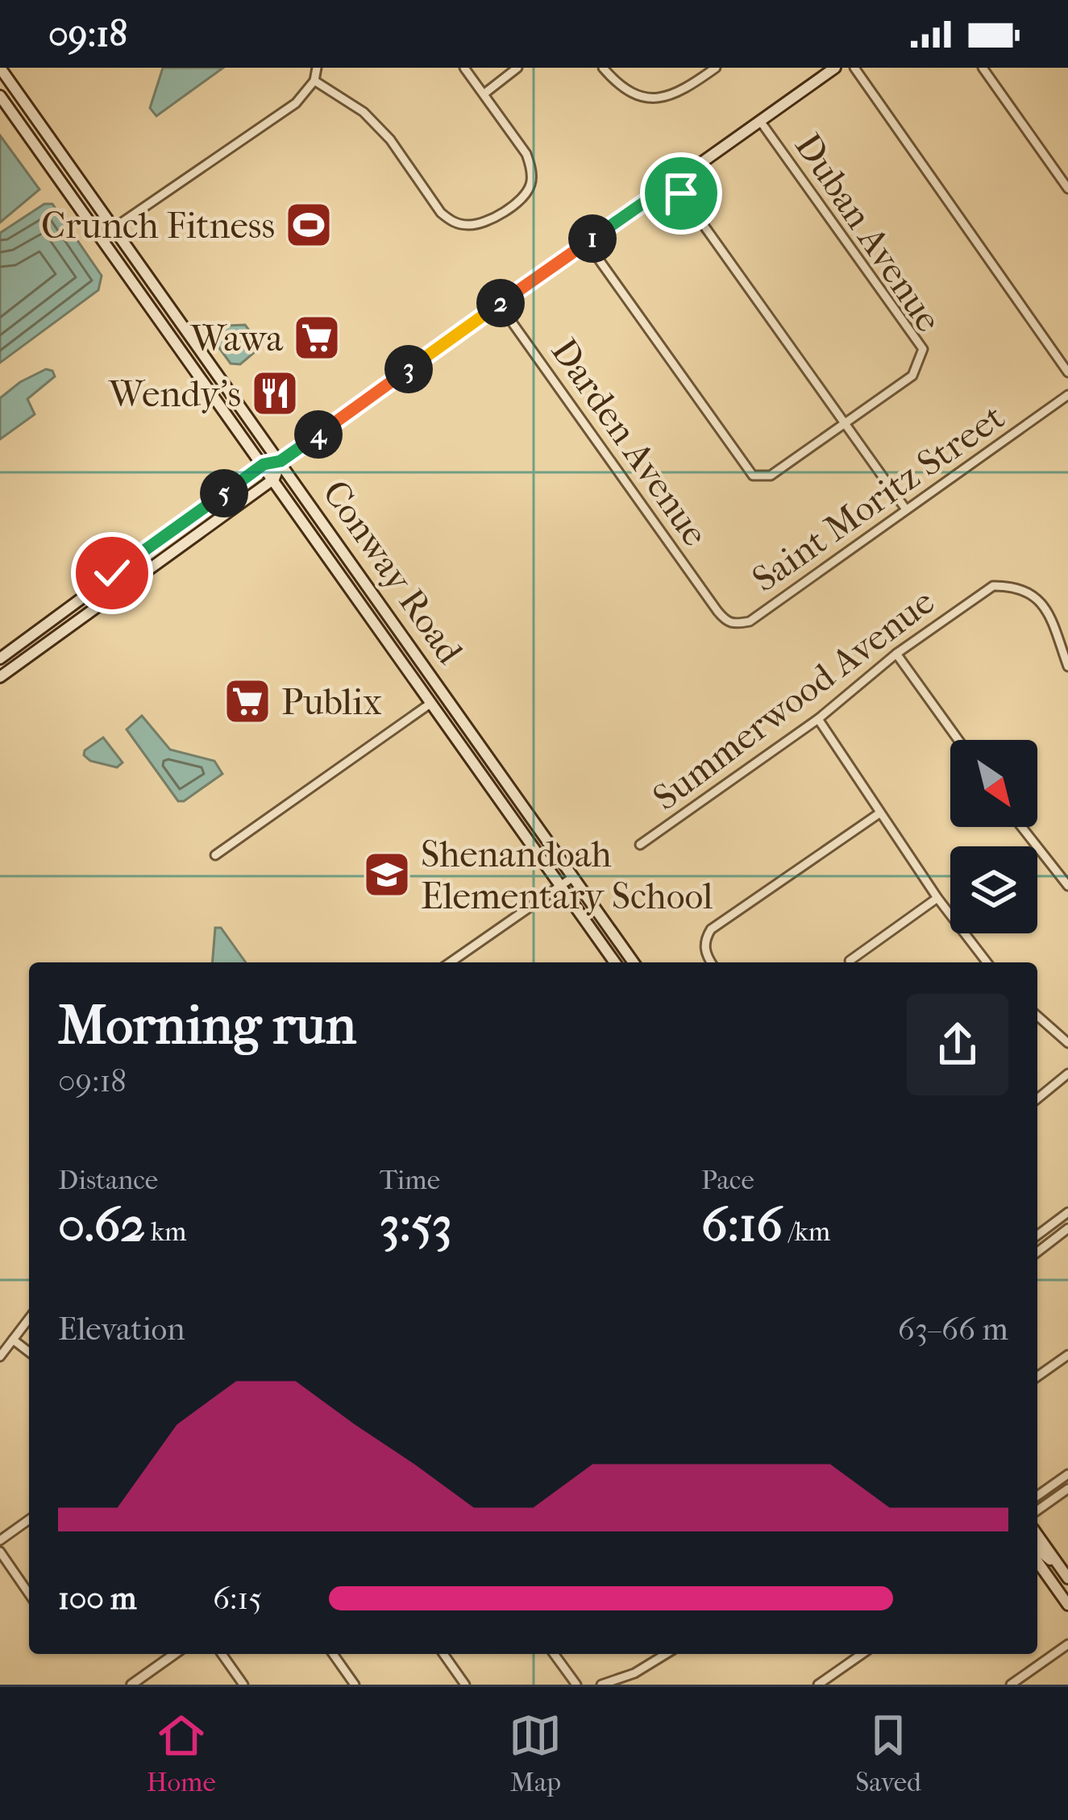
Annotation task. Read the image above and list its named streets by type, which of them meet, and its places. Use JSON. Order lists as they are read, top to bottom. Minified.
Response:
{"streets":{"main road":["Conway Road"],"street":["Duban Avenue","Darden Avenue","Saint Moritz Street","Summerwood Avenue"]},"crossings":[["Darden Avenue","Saint Moritz Street"]],"places":{"sports":["Crunch Fitness"],"supermarket":["Wawa","Publix"],"restaurant":["Wendy's"],"school or university":["Shenandoah Elementary School"]},"north":"bottom right","page":{"status":"09:18","pins":["1","2","3","4","5"],"heading":["Morning run","09:18"],"stats":[["Distance","0.62 km"],["Time","3:53"],["Pace","6:16 /km"]],"chart":["Elevation","63–66 m"],"list":[{"name":"100 m","note":"6:15"}],"tabs":["Home","Map","Saved"]}}
